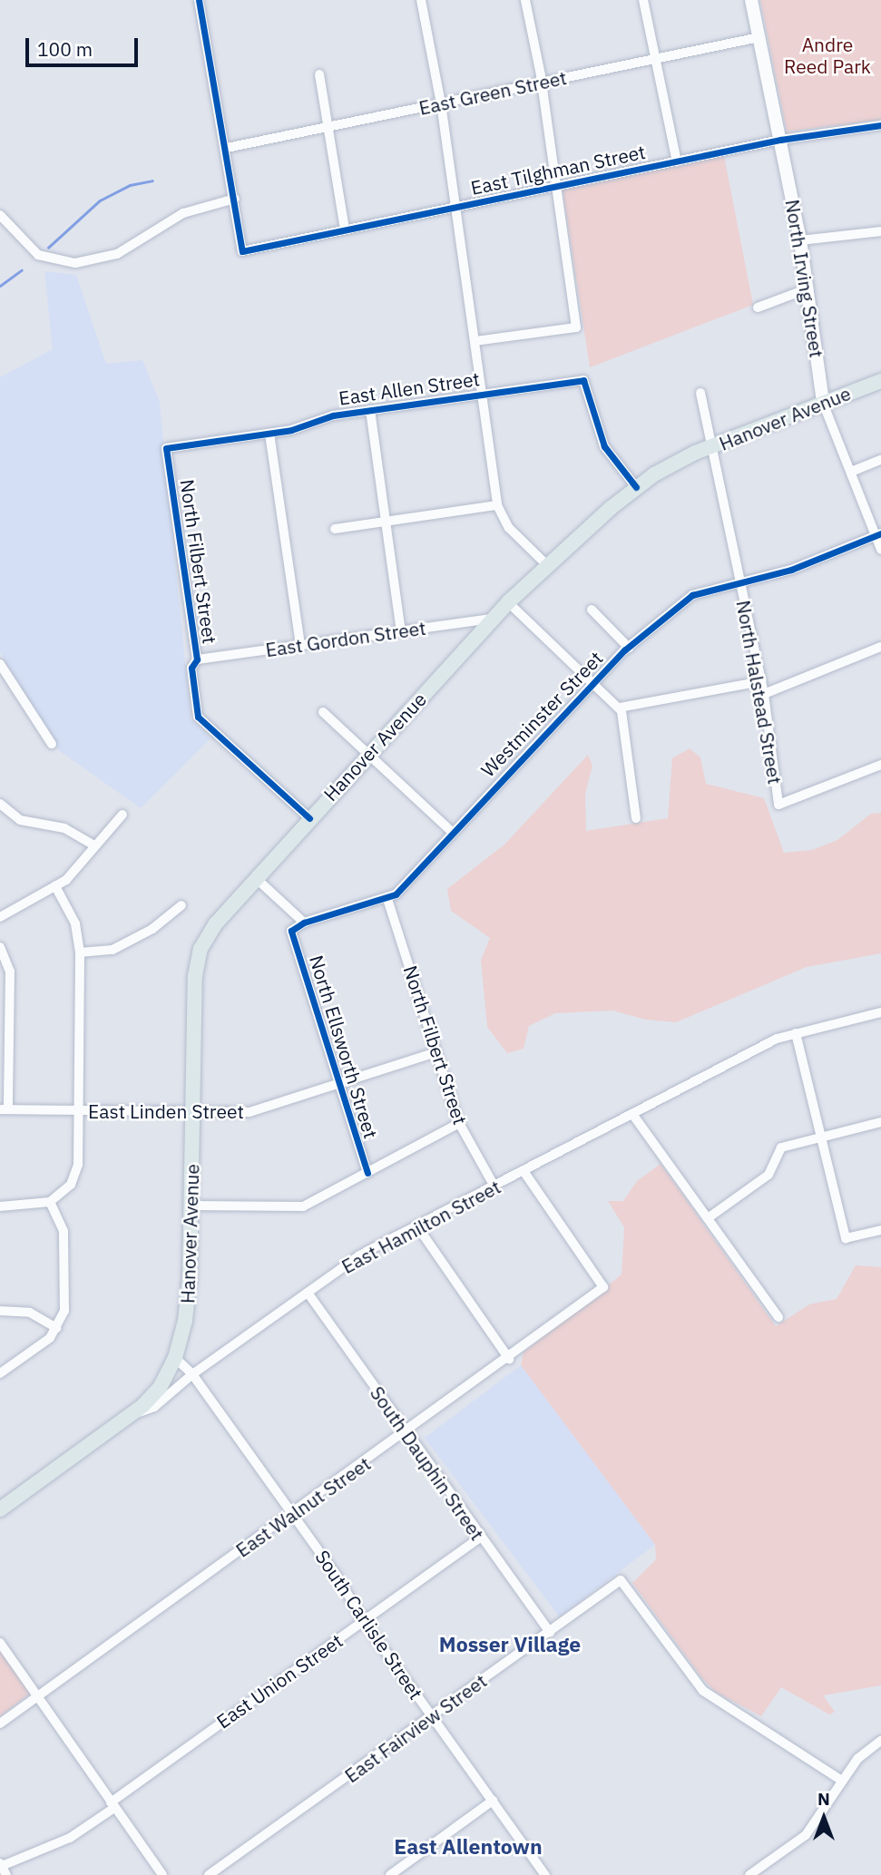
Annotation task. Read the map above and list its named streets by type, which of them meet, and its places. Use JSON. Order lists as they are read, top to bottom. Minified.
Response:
{"streets":{"main road":["North Irving Street","Hanover Avenue","East Hamilton Street"],"street":["East Green Street","East Tilghman Street","East Allen Street","North Filbert Street","East Gordon Street","North Halstead Street","Westminster Street","North Ellsworth Street","East Linden Street","South Dauphin Street","East Walnut Street","South Carlisle Street","East Union Street","East Fairview Street"]},"crossings":[["East Green Street","North Irving Street"],["East Tilghman Street","North Irving Street"],["North Irving Street","Hanover Avenue"],["East Allen Street","Hanover Avenue"],["East Allen Street","North Filbert Street"],["Hanover Avenue","North Filbert Street"],["Hanover Avenue","East Gordon Street"],["Hanover Avenue","North Halstead Street"],["Hanover Avenue","East Linden Street"],["Hanover Avenue","East Hamilton Street"],["Hanover Avenue","South Carlisle Street"],["North Filbert Street","East Gordon Street"],["North Filbert Street","Westminster Street"],["North Filbert Street","East Linden Street"],["North Filbert Street","East Hamilton Street"],["North Halstead Street","Westminster Street"],["North Ellsworth Street","East Linden Street"],["East Hamilton Street","South Dauphin Street"],["East Hamilton Street","East Walnut Street"],["East Hamilton Street","South Carlisle Street"],["South Dauphin Street","East Walnut Street"],["South Dauphin Street","East Union Street"],["South Dauphin Street","East Fairview Street"],["East Walnut Street","South Carlisle Street"],["South Carlisle Street","East Union Street"],["South Carlisle Street","East Fairview Street"]],"districts":["Mosser Village","East Allentown"],"parks":["Andre Reed Park"],"scale_bar":"100 m","north":"top"}
